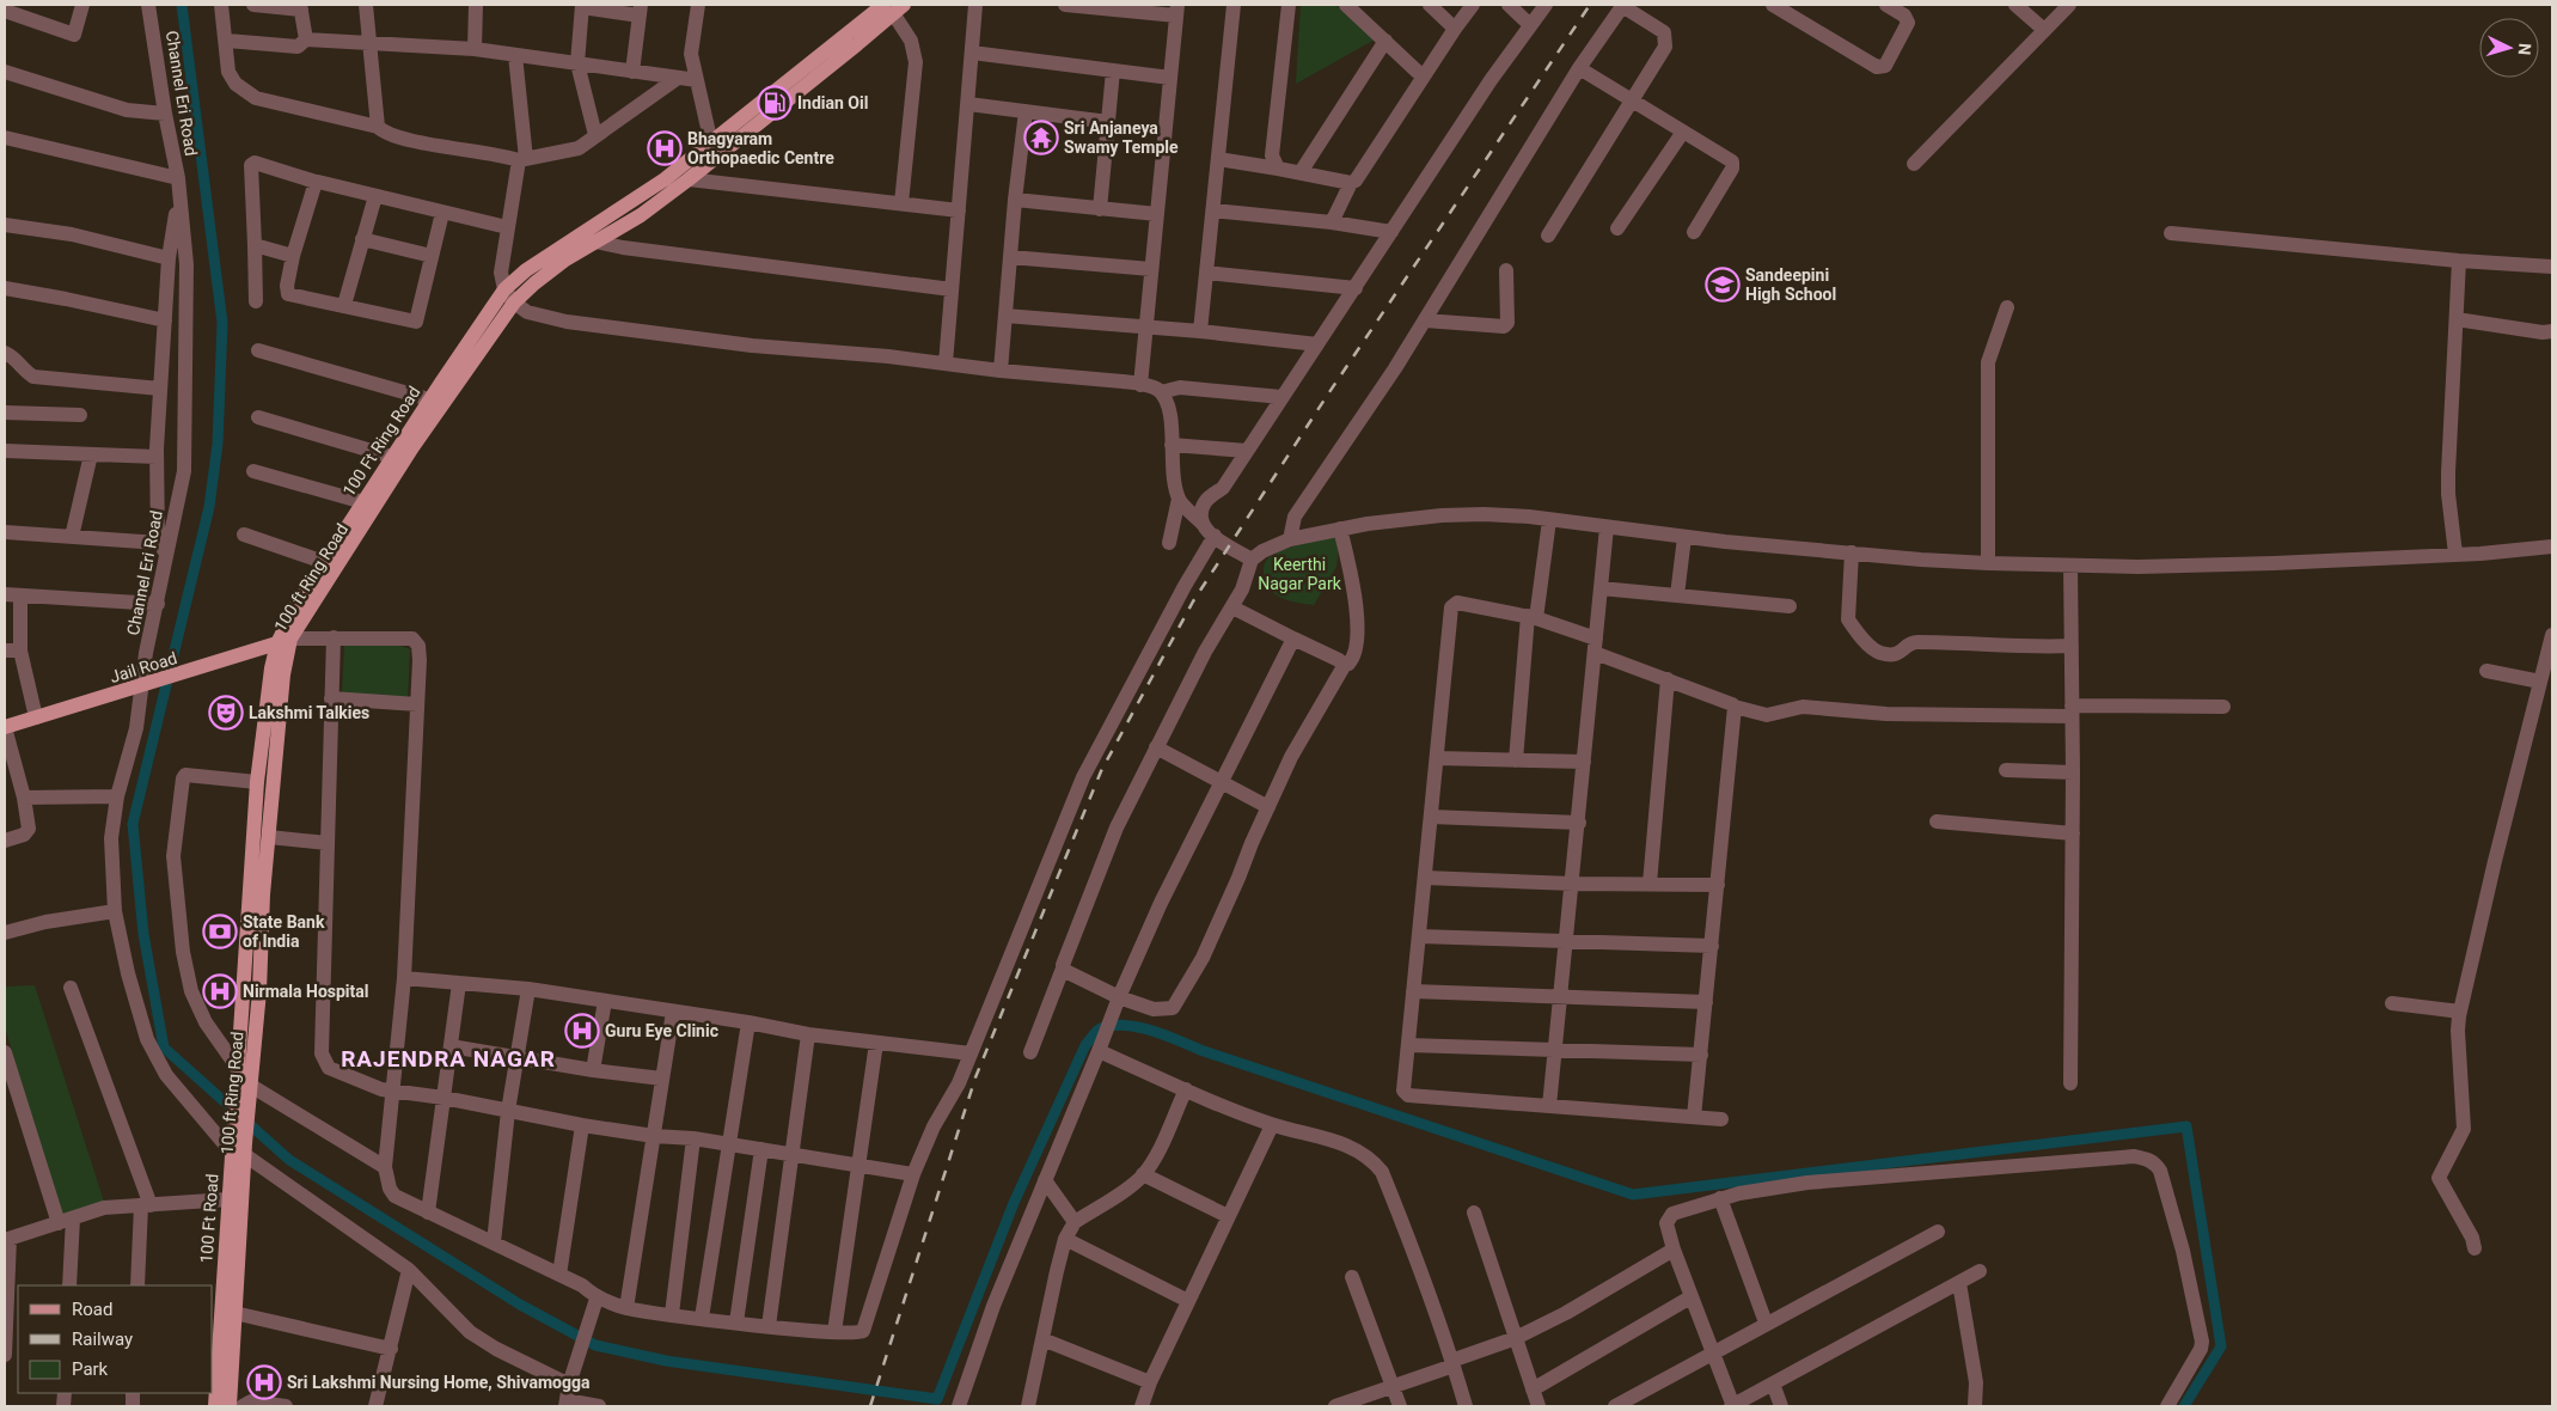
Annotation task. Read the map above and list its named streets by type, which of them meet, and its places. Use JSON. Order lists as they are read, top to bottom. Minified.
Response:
{"streets":{"main road":["100 Ft Ring Road","100 ft Ring Road","Jail Road","100 Ft Road"],"street":["Channel Eri Road"]},"crossings":[["Channel Eri Road","100 ft Ring Road"],["Channel Eri Road","Jail Road"],["Channel Eri Road","100 Ft Road"],["100 Ft Ring Road","100 ft Ring Road"],["100 Ft Ring Road","Jail Road"],["100 ft Ring Road","Jail Road"],["100 ft Ring Road","100 Ft Road"]],"districts":["RAJENDRA NAGAR"],"parks":["Keerthi Nagar Park"],"places":{"fuel station":["Indian Oil"],"temple":["Sri Anjaneya Swamy Temple"],"hospital":["Bhagyaram Orthopaedic Centre","Nirmala Hospital","Guru Eye Clinic","Sri Lakshmi Nursing Home, Shivamogga"],"school or university":["Sandeepini High School"],"theatre":["Lakshmi Talkies"],"bank":["State Bank of India"]},"legend":["Road","Railway","Park"],"north":"right"}
